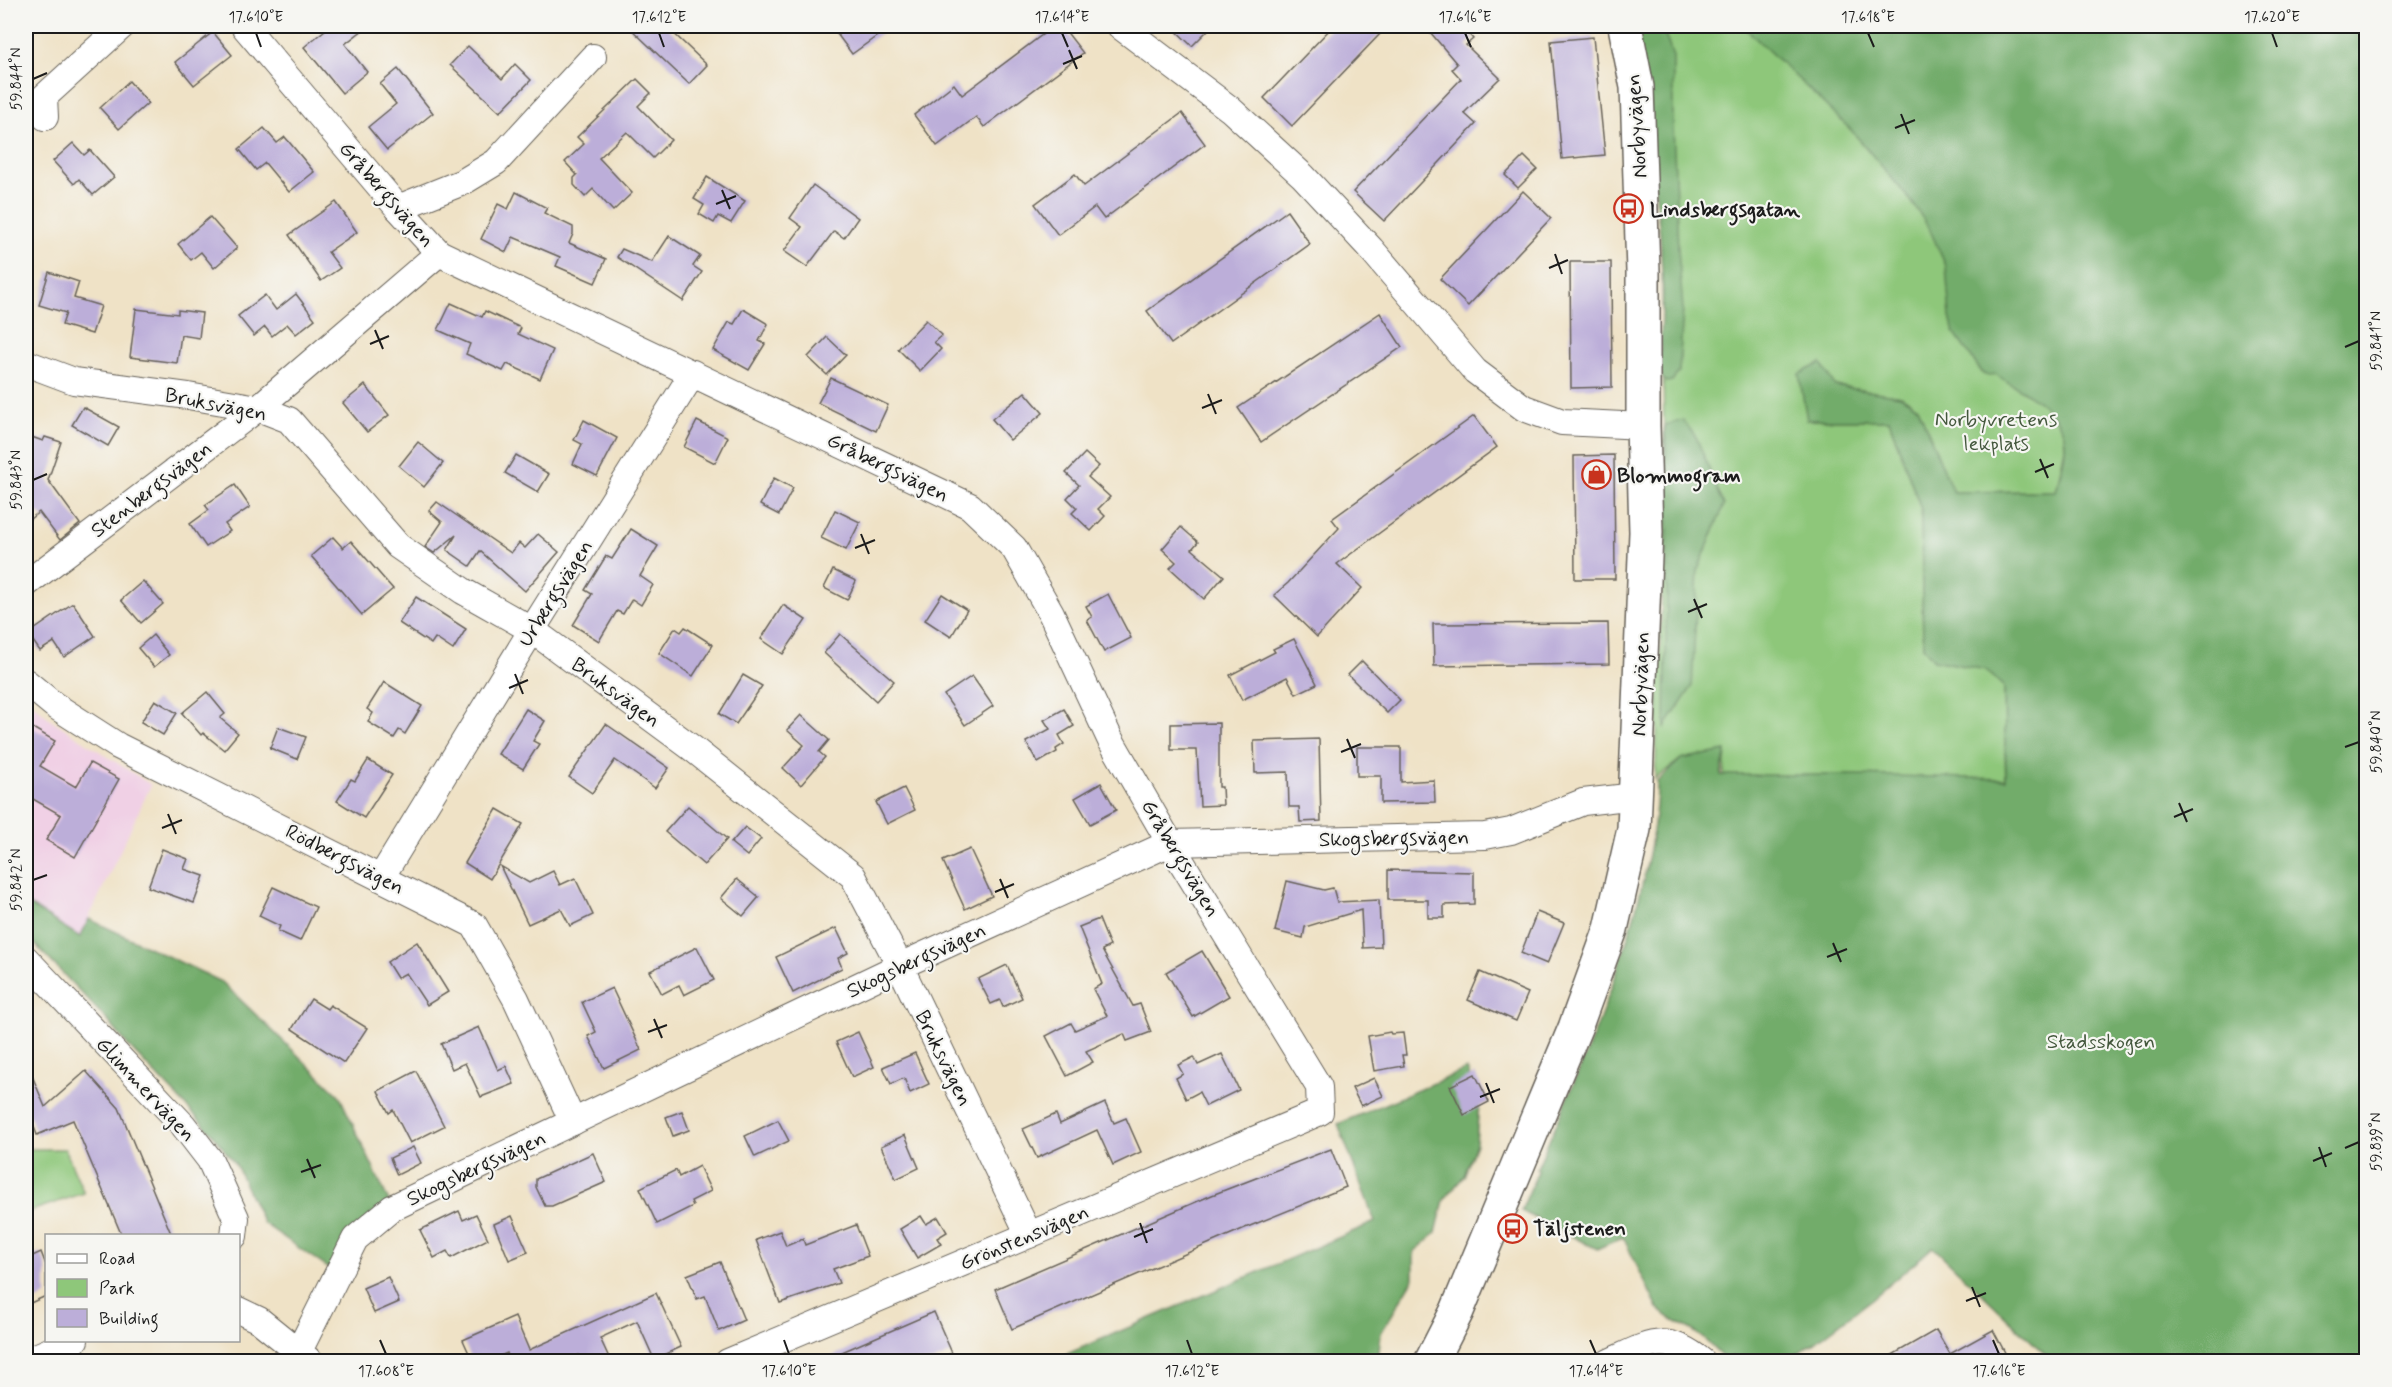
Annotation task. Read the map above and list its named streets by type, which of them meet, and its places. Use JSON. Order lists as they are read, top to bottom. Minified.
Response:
{"streets":{"street":["Norbyvägen","Gråbergsvägen","Bruksvägen","Stenbergsvägen","Urbergsvägen","Skogsbergsvägen","Rödbergsvägen","Glimmervägen","Grönstensvägen"]},"crossings":[["Norbyvägen","Skogsbergsvägen"],["Gråbergsvägen","Stenbergsvägen"],["Gråbergsvägen","Urbergsvägen"],["Gråbergsvägen","Skogsbergsvägen"],["Gråbergsvägen","Grönstensvägen"],["Bruksvägen","Stenbergsvägen"],["Bruksvägen","Urbergsvägen"],["Bruksvägen","Skogsbergsvägen"],["Bruksvägen","Grönstensvägen"],["Urbergsvägen","Rödbergsvägen"],["Skogsbergsvägen","Rödbergsvägen"]],"parks":["Norbyvretens lekplats","Stadsskogen"],"places":{"bus stop":["Lindsbergsgatan","Täljstenen"],"shop":["Blommogram"]},"legend":["Road","Park","Building"],"coordinates":["17.610°E","17.612°E","17.614°E","17.616°E","17.618°E","17.620°E","59.844°N","59.841°N","59.843°N","59.840°N","59.842°N","59.839°N","17.608°E"]}
